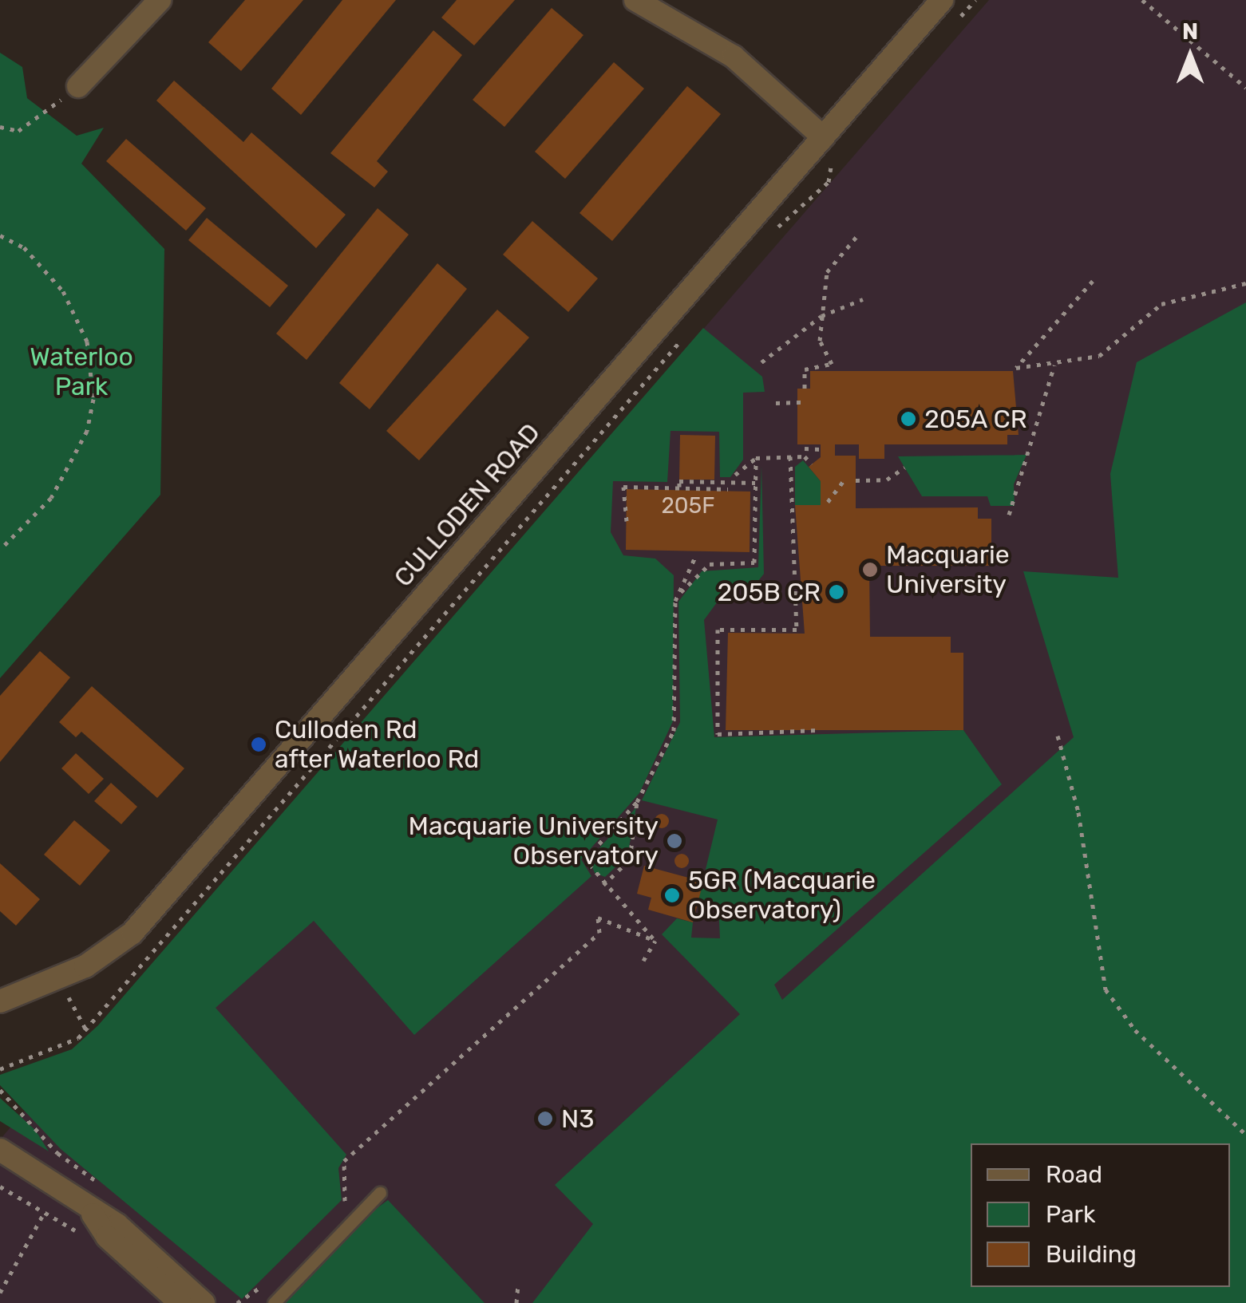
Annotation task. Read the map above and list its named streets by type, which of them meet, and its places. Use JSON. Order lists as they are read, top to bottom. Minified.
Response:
{"streets":{"street":["CULLODEN ROAD"]},"parks":["Waterloo Park"],"places":["205A CR","Macquarie University","205B CR","Culloden Rd after Waterloo Rd","Macquarie University Observatory","5GR (Macquarie Observatory)","N3"],"house_numbers":["205F"],"legend":["Road","Park","Building"],"north":"top"}
